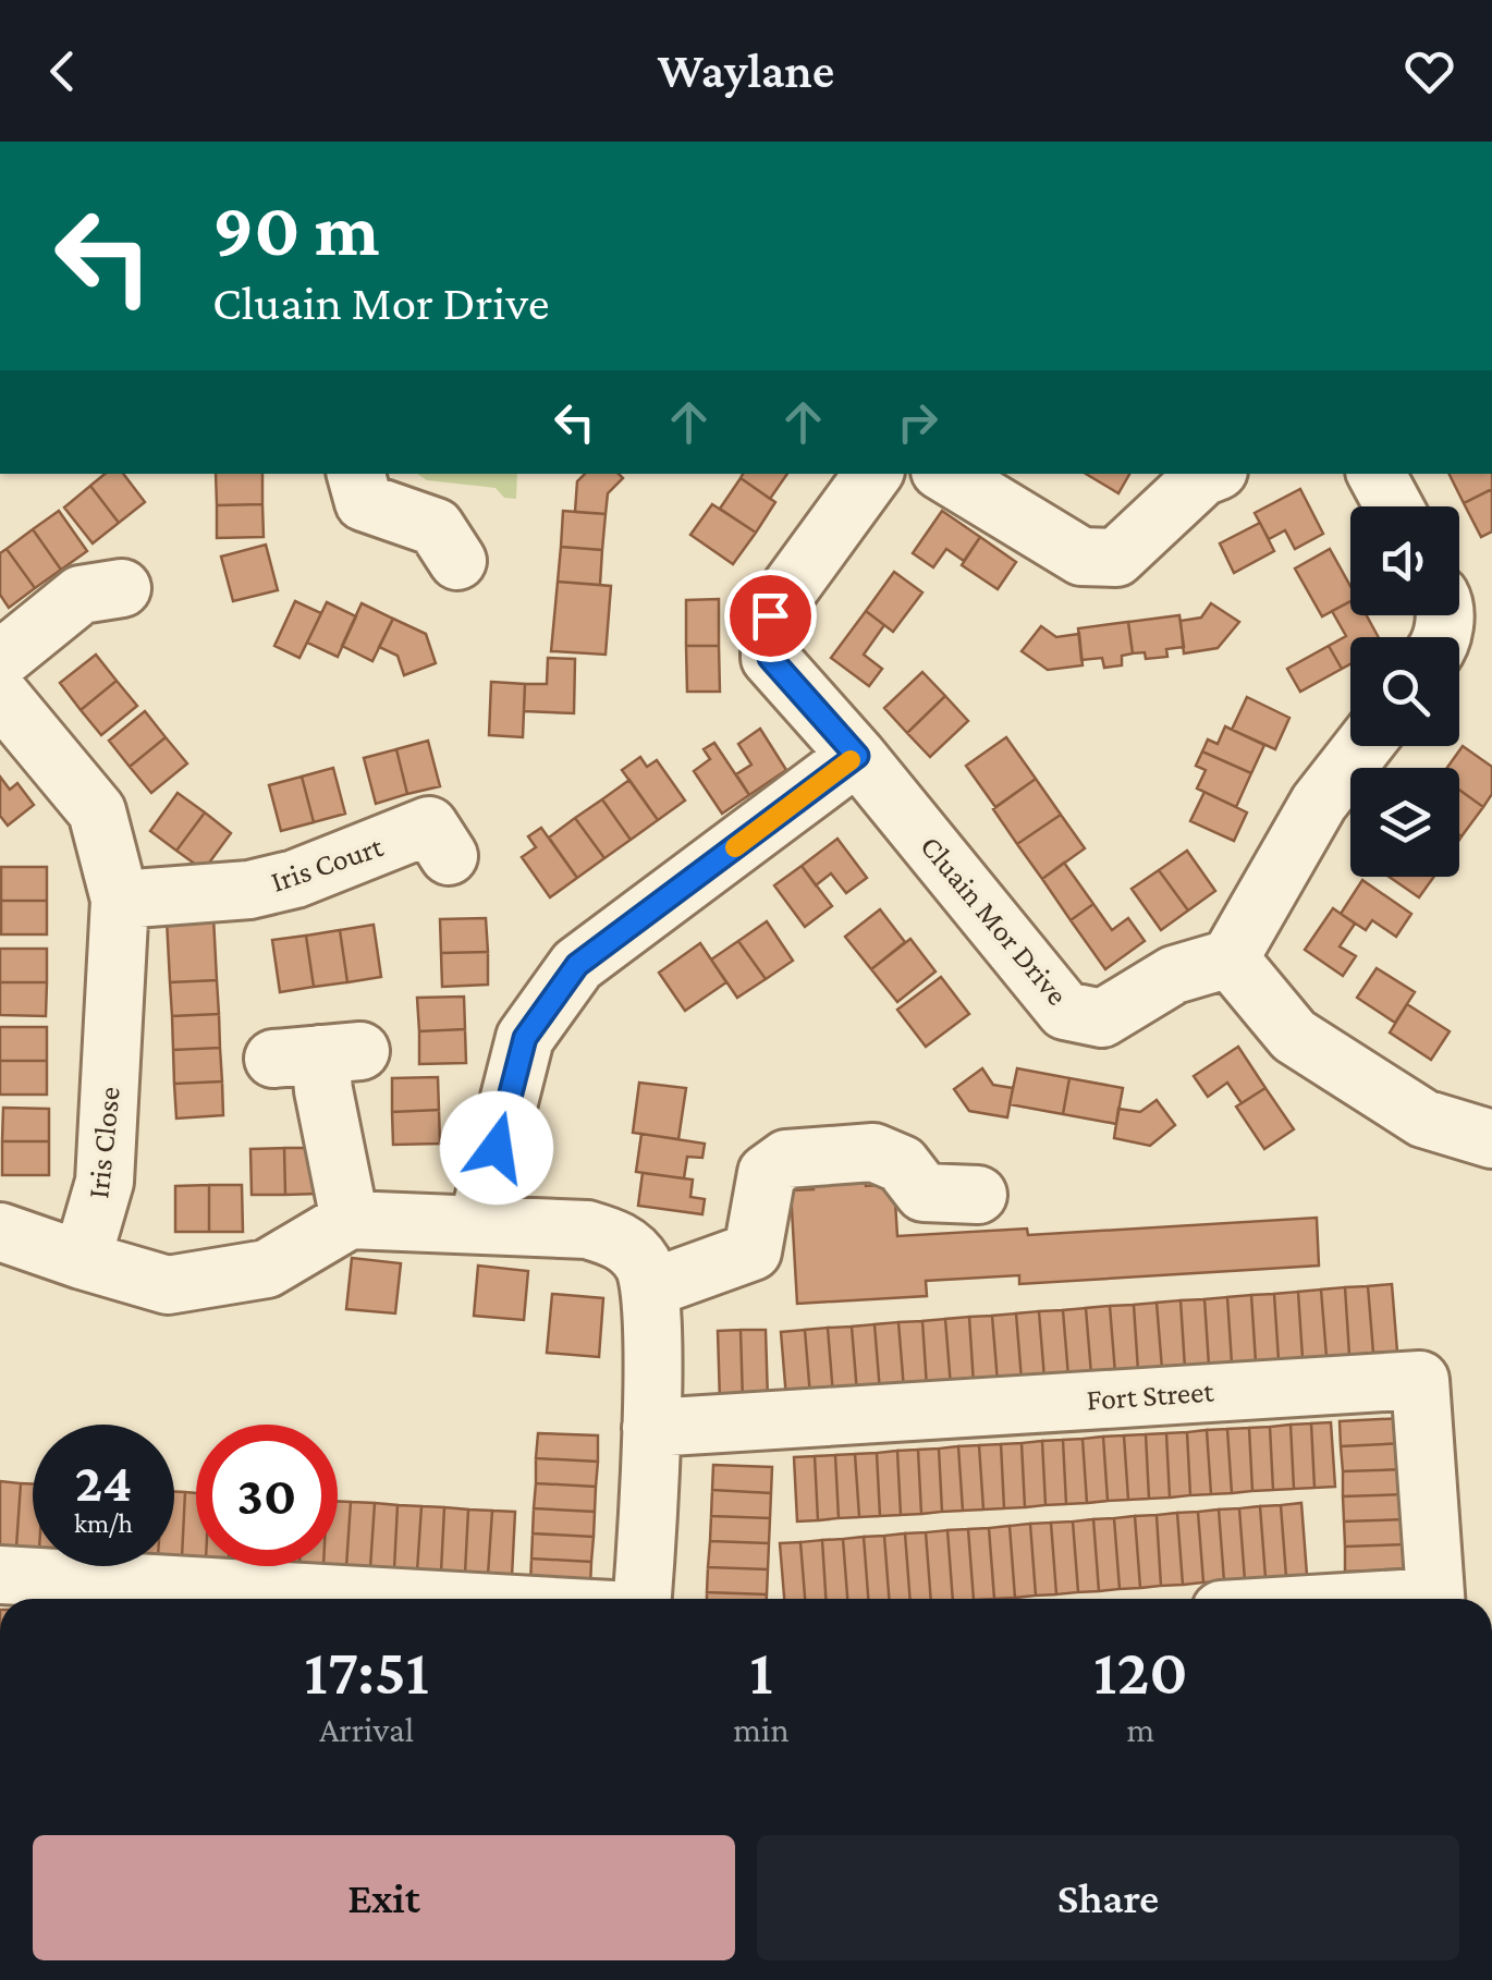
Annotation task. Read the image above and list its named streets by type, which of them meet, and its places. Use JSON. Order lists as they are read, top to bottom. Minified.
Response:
{"streets":{"street":["Iris Court","Cluain Mor Drive","Iris Close","Fort Street"]},"crossings":[["Iris Court","Iris Close"]],"page":{"header":"Waylane","turn":["90 m","Cluain Mor Drive"],"speed":"24 km/h","limit":"30","eta":["17:51","Arrival","1","min","120","m"],"buttons":["Exit","Share"]}}
